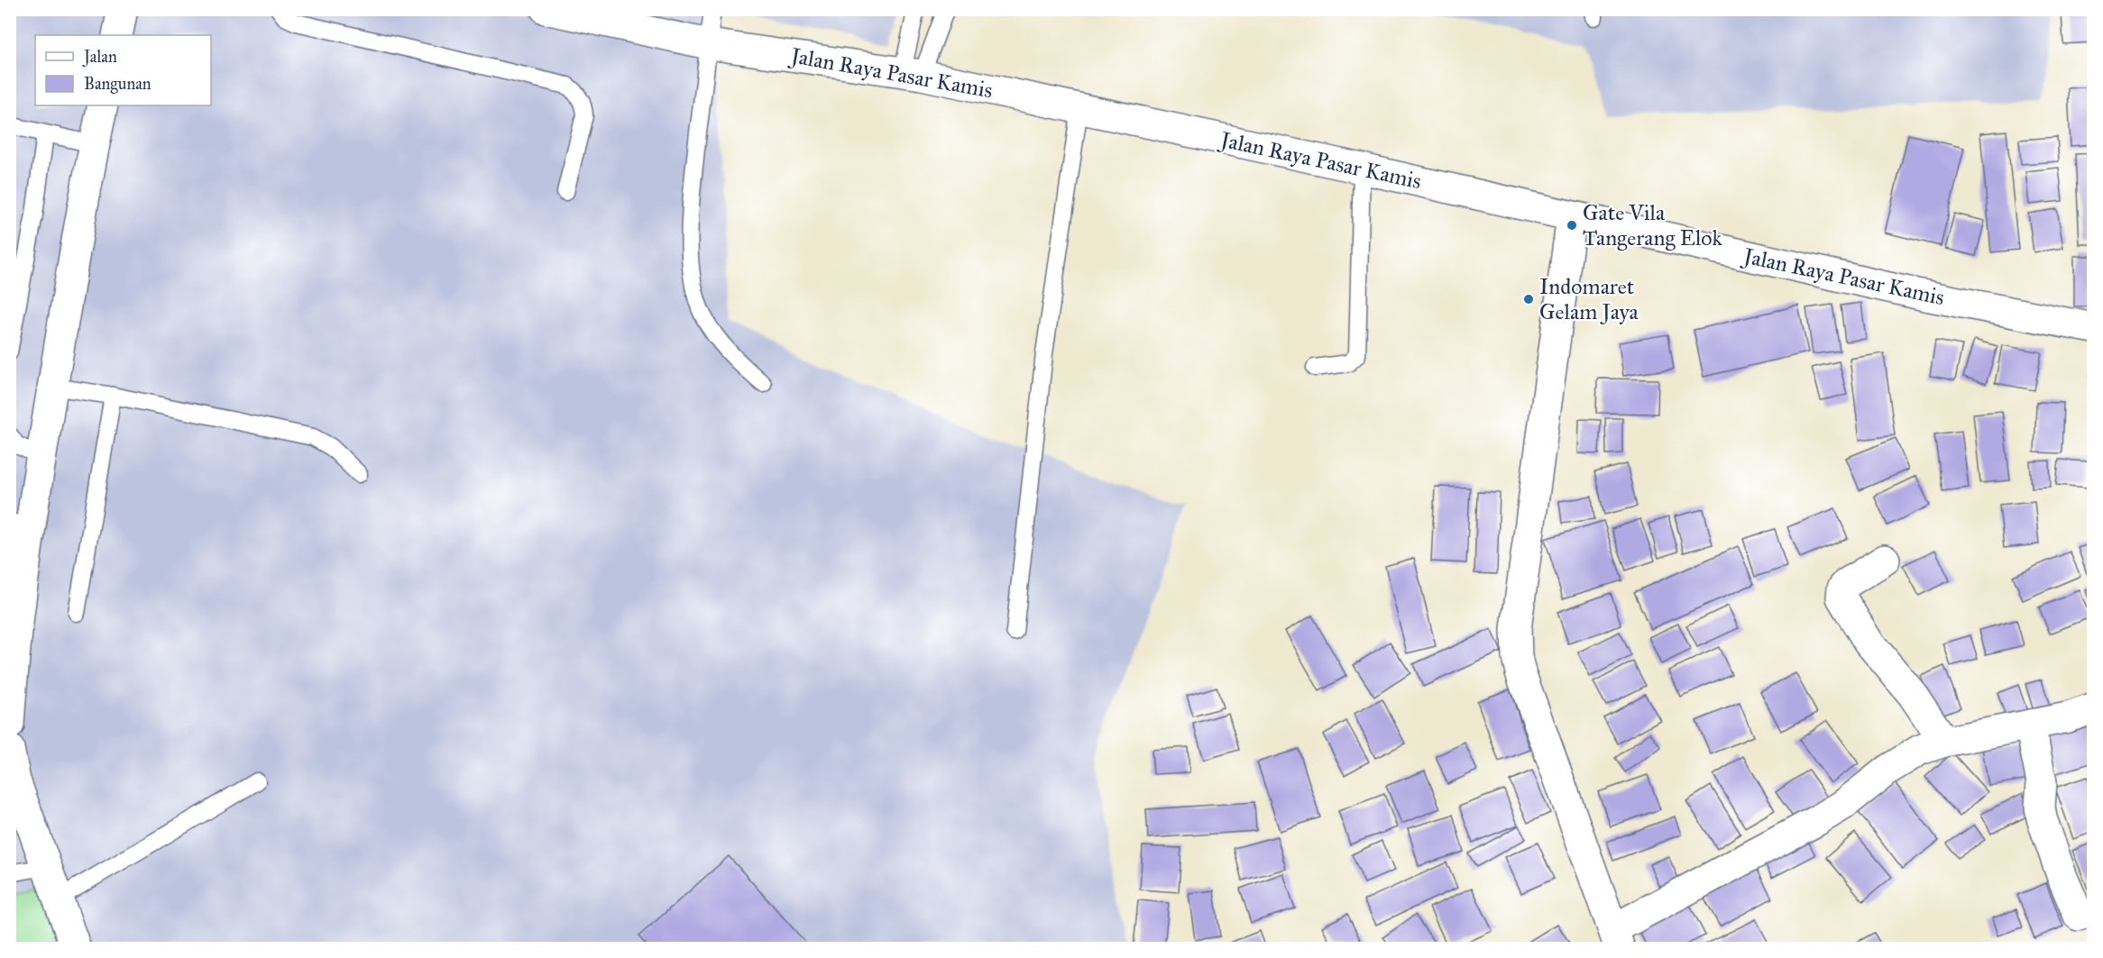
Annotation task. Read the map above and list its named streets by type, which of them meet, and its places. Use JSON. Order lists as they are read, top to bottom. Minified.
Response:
{"streets":{"main road":["Jalan Raya Pasar Kamis"]},"places":["Gate Vila Tangerang Elok","Indomaret Gelam Jaya"],"legend":["Jalan","Bangunan"]}
